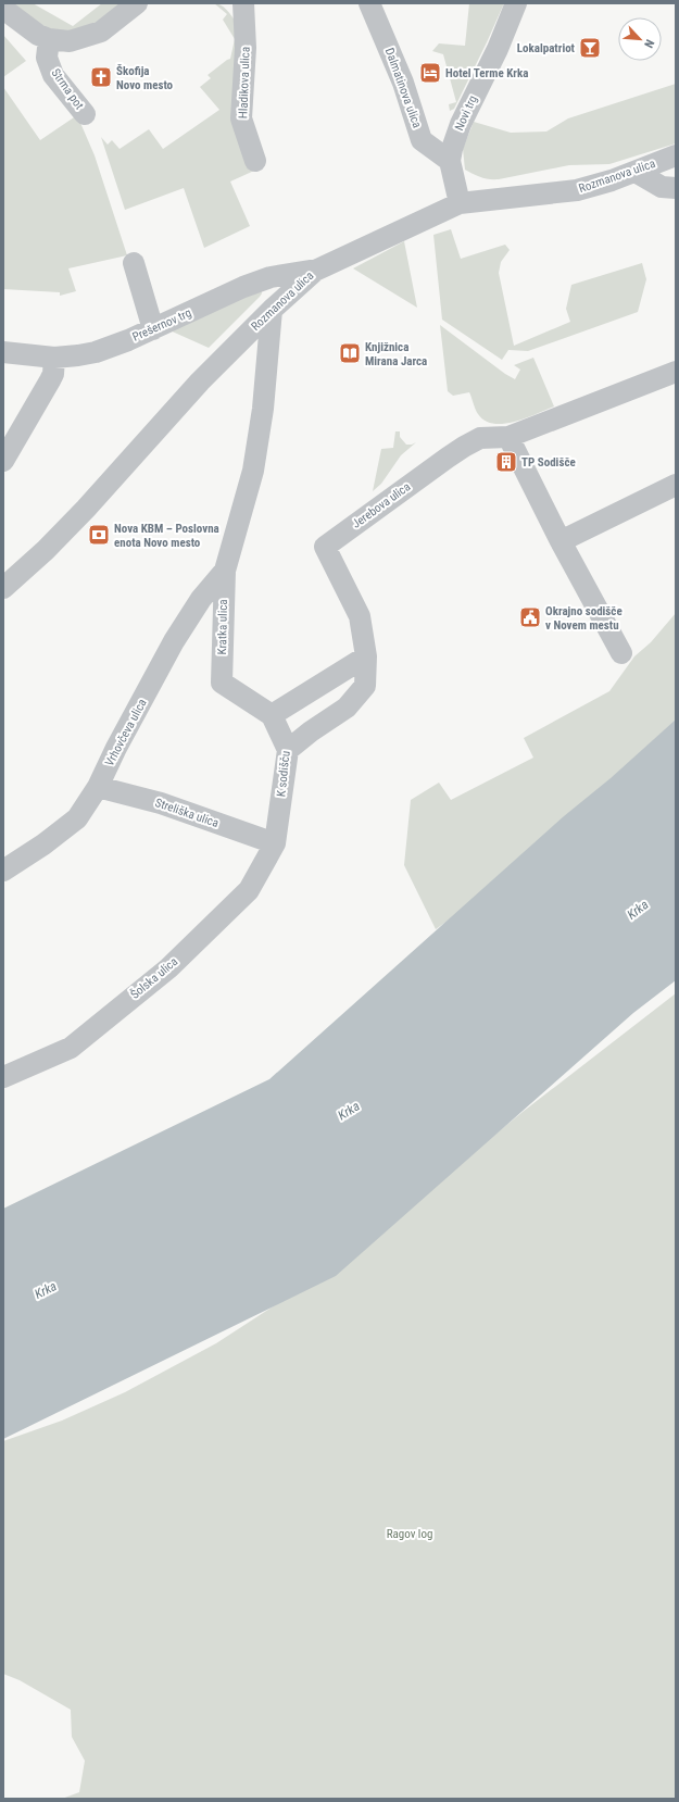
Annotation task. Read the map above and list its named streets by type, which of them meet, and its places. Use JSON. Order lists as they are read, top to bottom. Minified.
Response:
{"streets":{"street":["Hladikova ulica","Dalmatinova ulica","Strma pot","Novi trg","Rozmanova ulica","Prešernov trg","Jerebova ulica","Kratka ulica","Vrhovčeva ulica","K sodišču","Streliška ulica","Šolska ulica"]},"crossings":[["Dalmatinova ulica","Novi trg"],["Novi trg","Rozmanova ulica"],["Rozmanova ulica","Prešernov trg"],["Kratka ulica","Vrhovčeva ulica"],["Kratka ulica","K sodišču"],["Vrhovčeva ulica","Streliška ulica"],["K sodišču","Streliška ulica"],["K sodišču","Šolska ulica"],["Streliška ulica","Šolska ulica"]],"water":["Krka"],"parks":["Ragov log"],"places":{"bar":["Lokalpatriot"],"hotel":["Hotel Terme Krka"],"church":["Škofija Novo mesto"],"library":["Knjižnica Mirana Jarca"],"building":["TP Sodišče"],"bank":["Nova KBM – Poslovna enota Novo mesto"],"public building":["Okrajno sodišče v Novem mestu"]},"north":"bottom right"}
